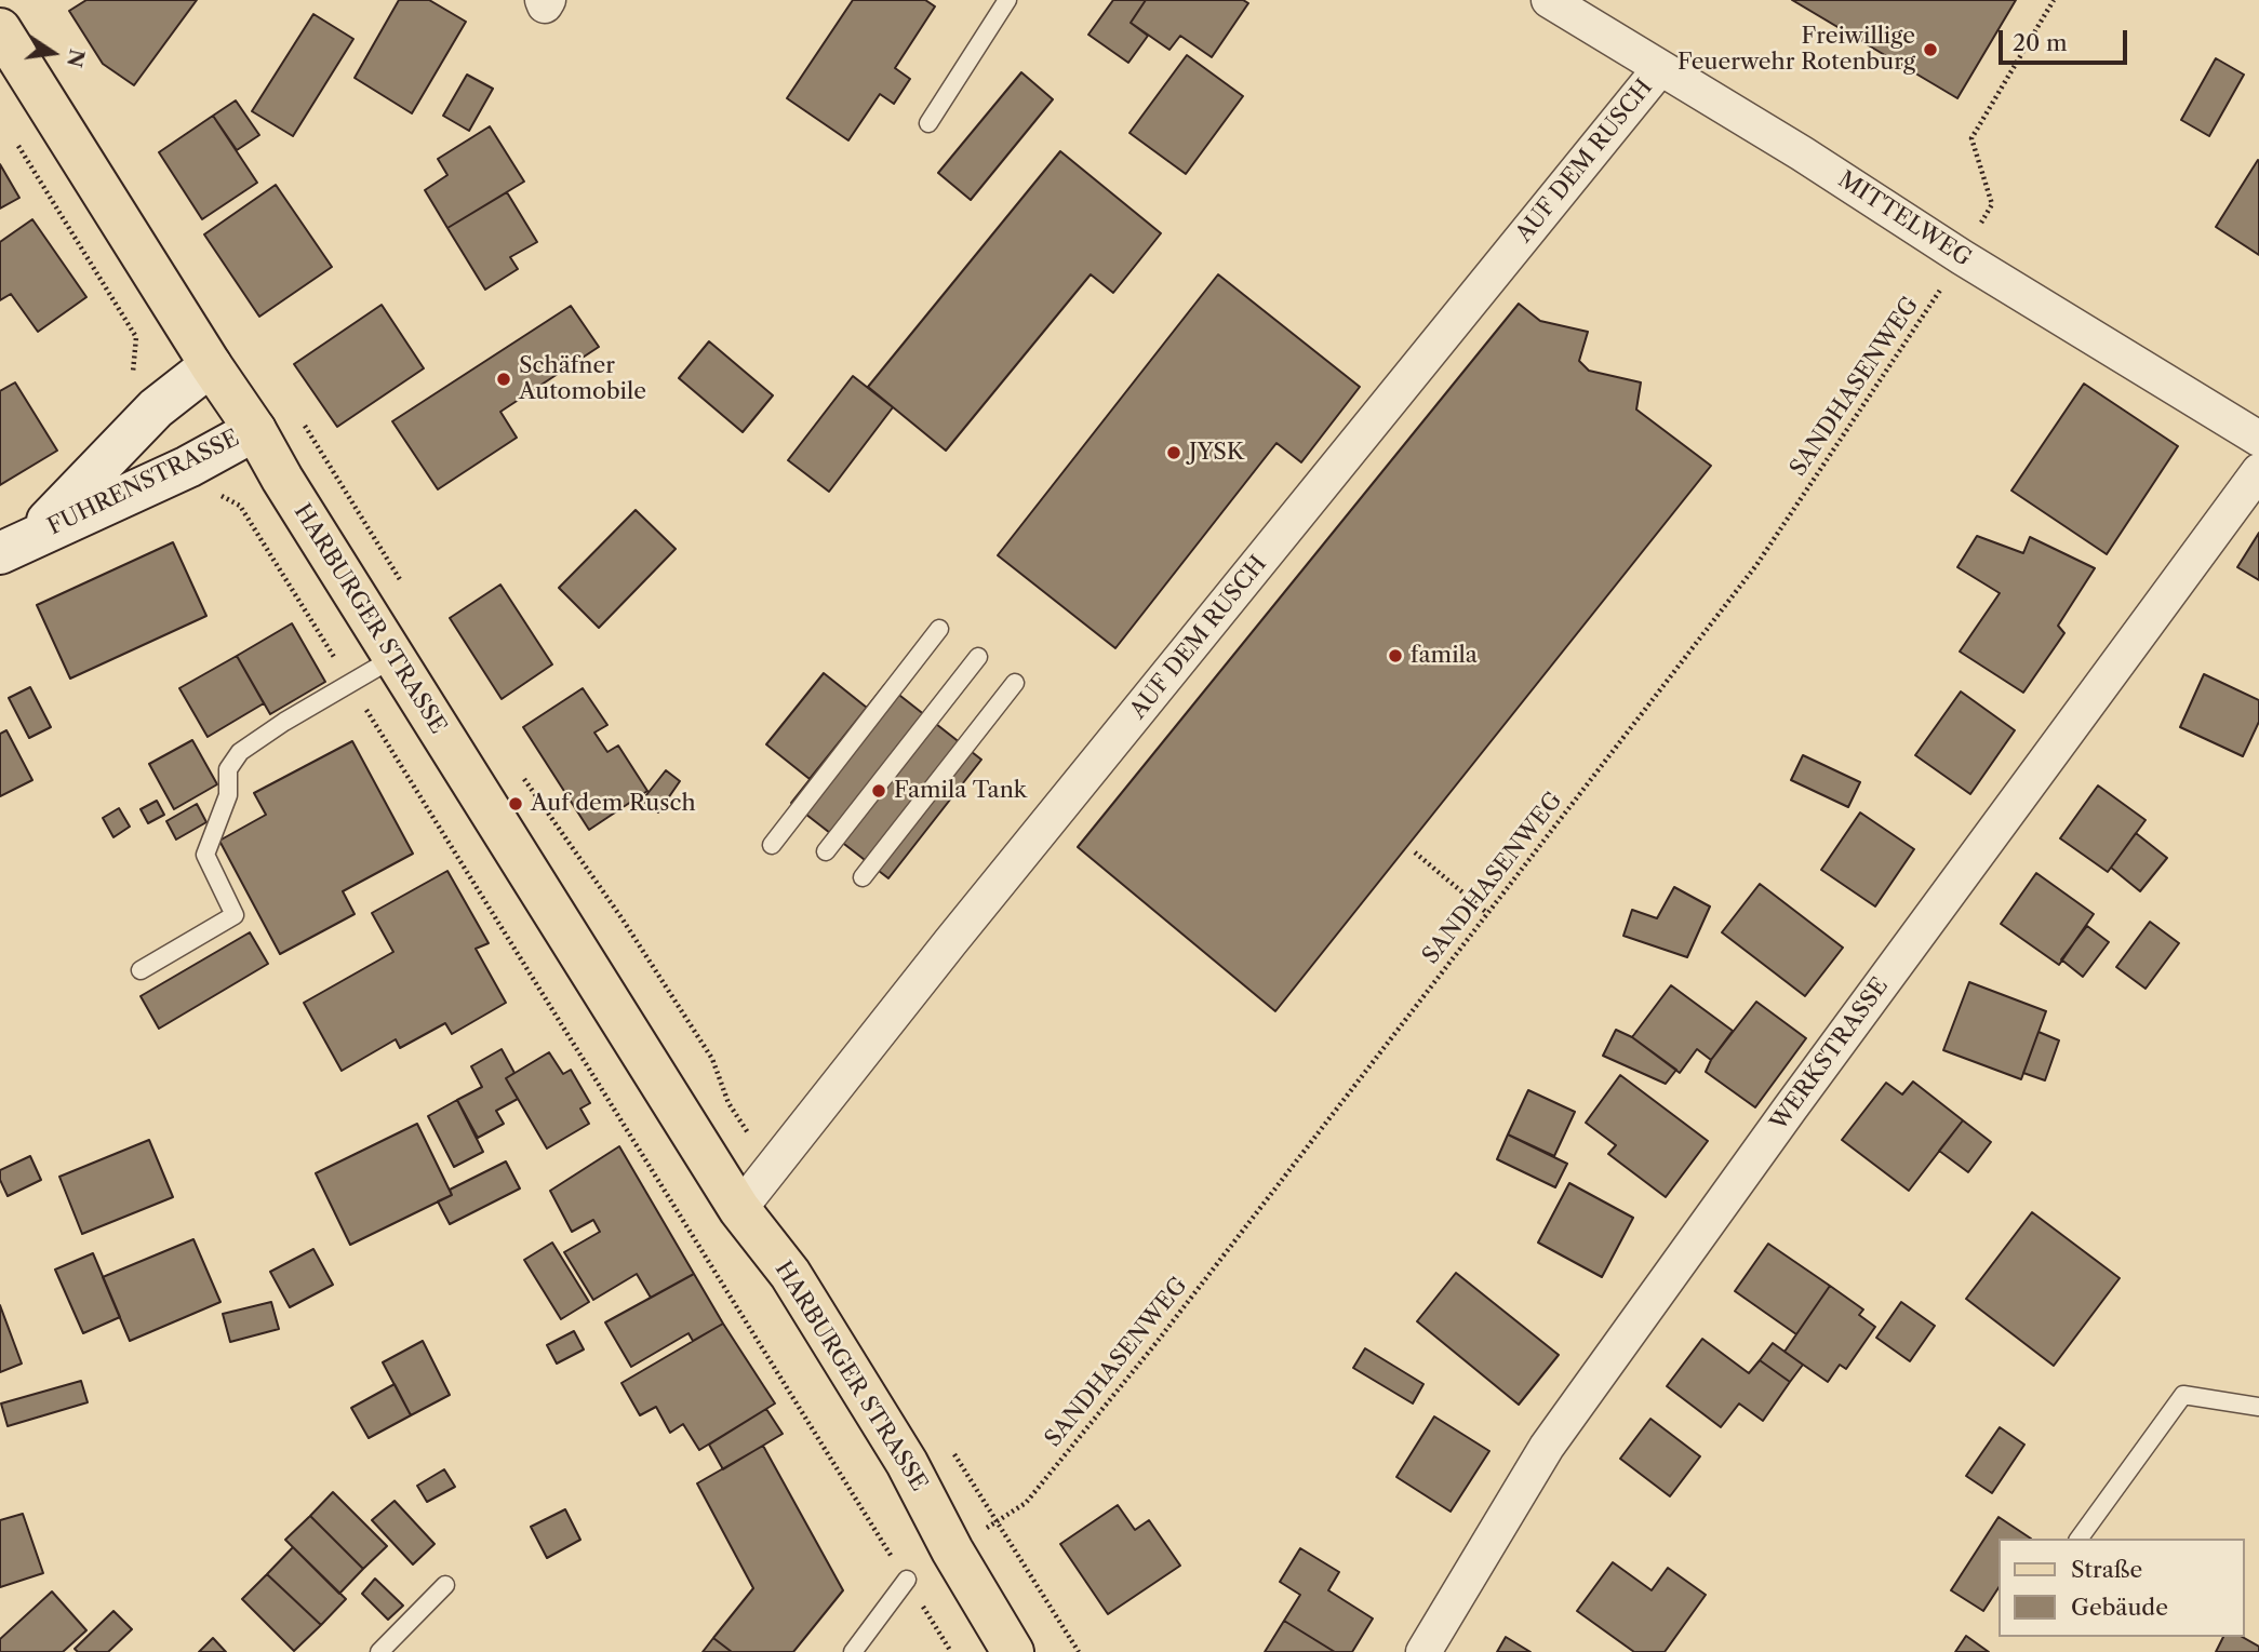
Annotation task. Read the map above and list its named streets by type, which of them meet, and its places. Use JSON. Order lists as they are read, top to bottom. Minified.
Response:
{"streets":{"main road":["HARBURGER STRASSE"],"street":["AUF DEM RUSCH","MITTELWEG","FUHRENSTRASSE","WERKSTRASSE"],"path":["SANDHASENWEG"]},"crossings":[["AUF DEM RUSCH","MITTELWEG"],["AUF DEM RUSCH","HARBURGER STRASSE"],["MITTELWEG","SANDHASENWEG"],["FUHRENSTRASSE","HARBURGER STRASSE"]],"places":["Freiwillige Feuerwehr Rotenburg","Schäfner Automobile","JYSK","famila","Famila Tank","Auf dem Rusch"],"legend":["Straße","Gebäude"],"scale_bar":"20 m","north":"right"}
